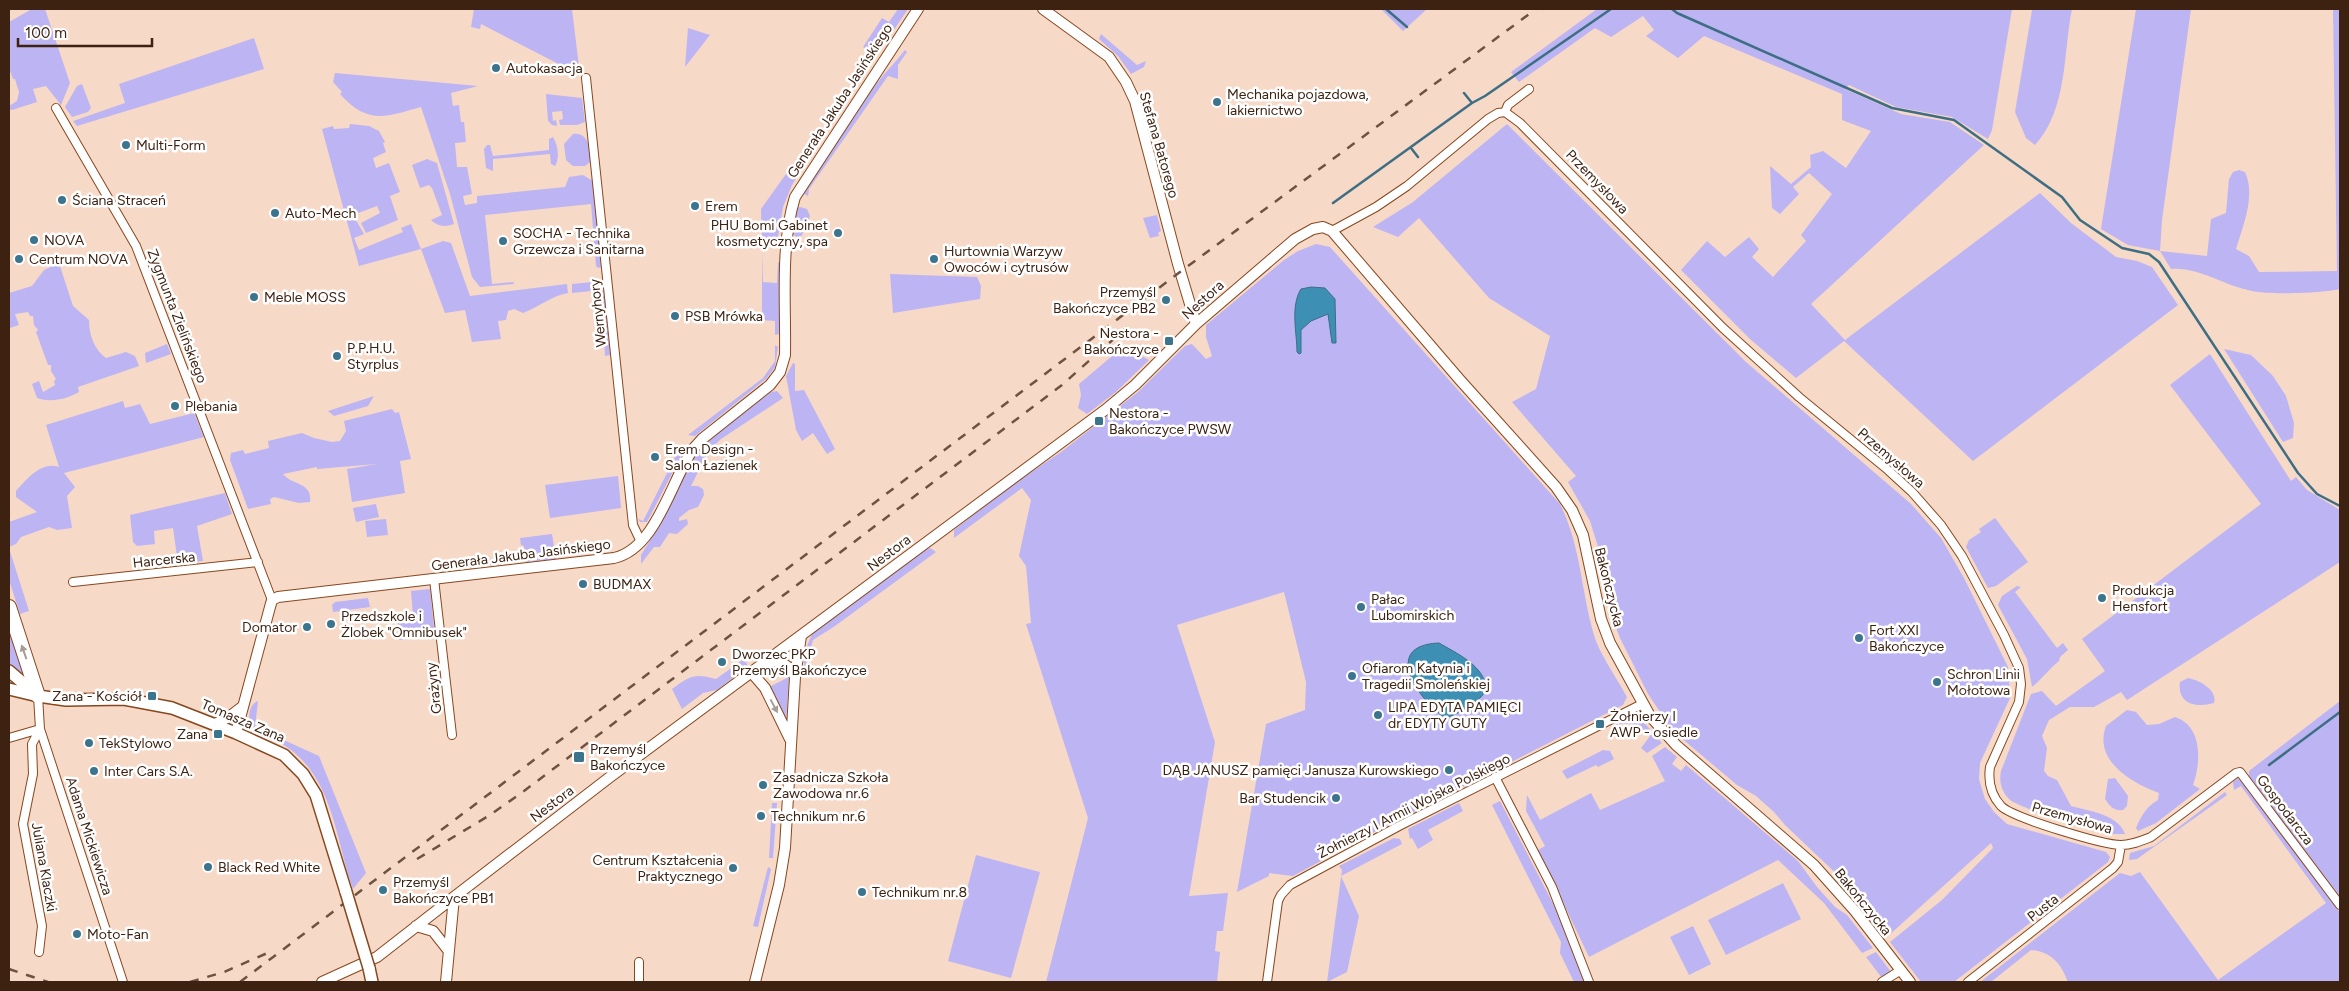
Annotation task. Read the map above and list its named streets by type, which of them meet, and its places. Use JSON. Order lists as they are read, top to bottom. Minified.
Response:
{"streets":{"main road":["Tomasza Zana"],"street":["Generała Jakuba Jasińskiego","Stefana Batorego","Przemysłowa","Nestora","Wernyhory","Zygmunta Zielińskiego","Harcerska","Bakończycka","Grażyny","Żołnierzy I Armii Wojska Polskiego","Gospodarcza","Adama Mickiewicza","Juliana Klaczki","Pusta"]},"crossings":[["Generała Jakuba Jasińskiego","Wernyhory"],["Generała Jakuba Jasińskiego","Zygmunta Zielińskiego"],["Generała Jakuba Jasińskiego","Grażyny"],["Stefana Batorego","Nestora"],["Przemysłowa","Gospodarcza"],["Przemysłowa","Pusta"],["Nestora","Bakończycka"],["Zygmunta Zielińskiego","Harcerska"],["Bakończycka","Żołnierzy I Armii Wojska Polskiego"],["Tomasza Zana","Adama Mickiewicza"],["Gospodarcza","Pusta"],["Adama Mickiewicza","Juliana Klaczki"]],"places":{"other":["Autokasacja","Mechanika pojazdowa, lakiernictwo","Multi-Form","Ściana Straceń","Erem","Auto-Mech","PHU Bomi Gabinet kosmetyczny, spa","NOVA","SOCHA - Technika Grzewcza i Sanitarna","Centrum NOVA","Hurtownia Warzyw Owoców i cytrusów","Meble MOSS","Przemyśl Bakończyce PB2","PSB Mrówka","P.P.H.U. Styrplus","Plebania","Erem Design - Salon Łazienek","BUDMAX","Produkcja Hensfort","Pałac Lubomirskich","Przedszkole i Żlobek \"Omnibusek\"","Domator","Fort XXI Bakończyce","Dworzec PKP Przemyśl Bakończyce","Ofiarom Katynia i Tragedii Smoleńskiej","Schron Linii Mołotowa","LIPA EDYTA PAMIĘCI dr EDYTY GUTY","TekStylowo","DĄB JANUSZ pamięci Janusza Kurowskiego","Inter Cars S.A.","Zasadnicza Szkoła Zawodowa nr.6","Bar Studencik","Technikum nr.6","Black Red White","Centrum Kształcenia Praktycznego","Przemyśl Bakończyce PB1","Technikum nr.8","Moto-Fan"],"transit":["Nestora - Bakończyce","Nestora - Bakończyce PWSW","Zana - Kościół","Żołnierzy I AWP - osiedle","Zana","Przemyśl Bakończyce"]},"scale_bar":"100 m"}
